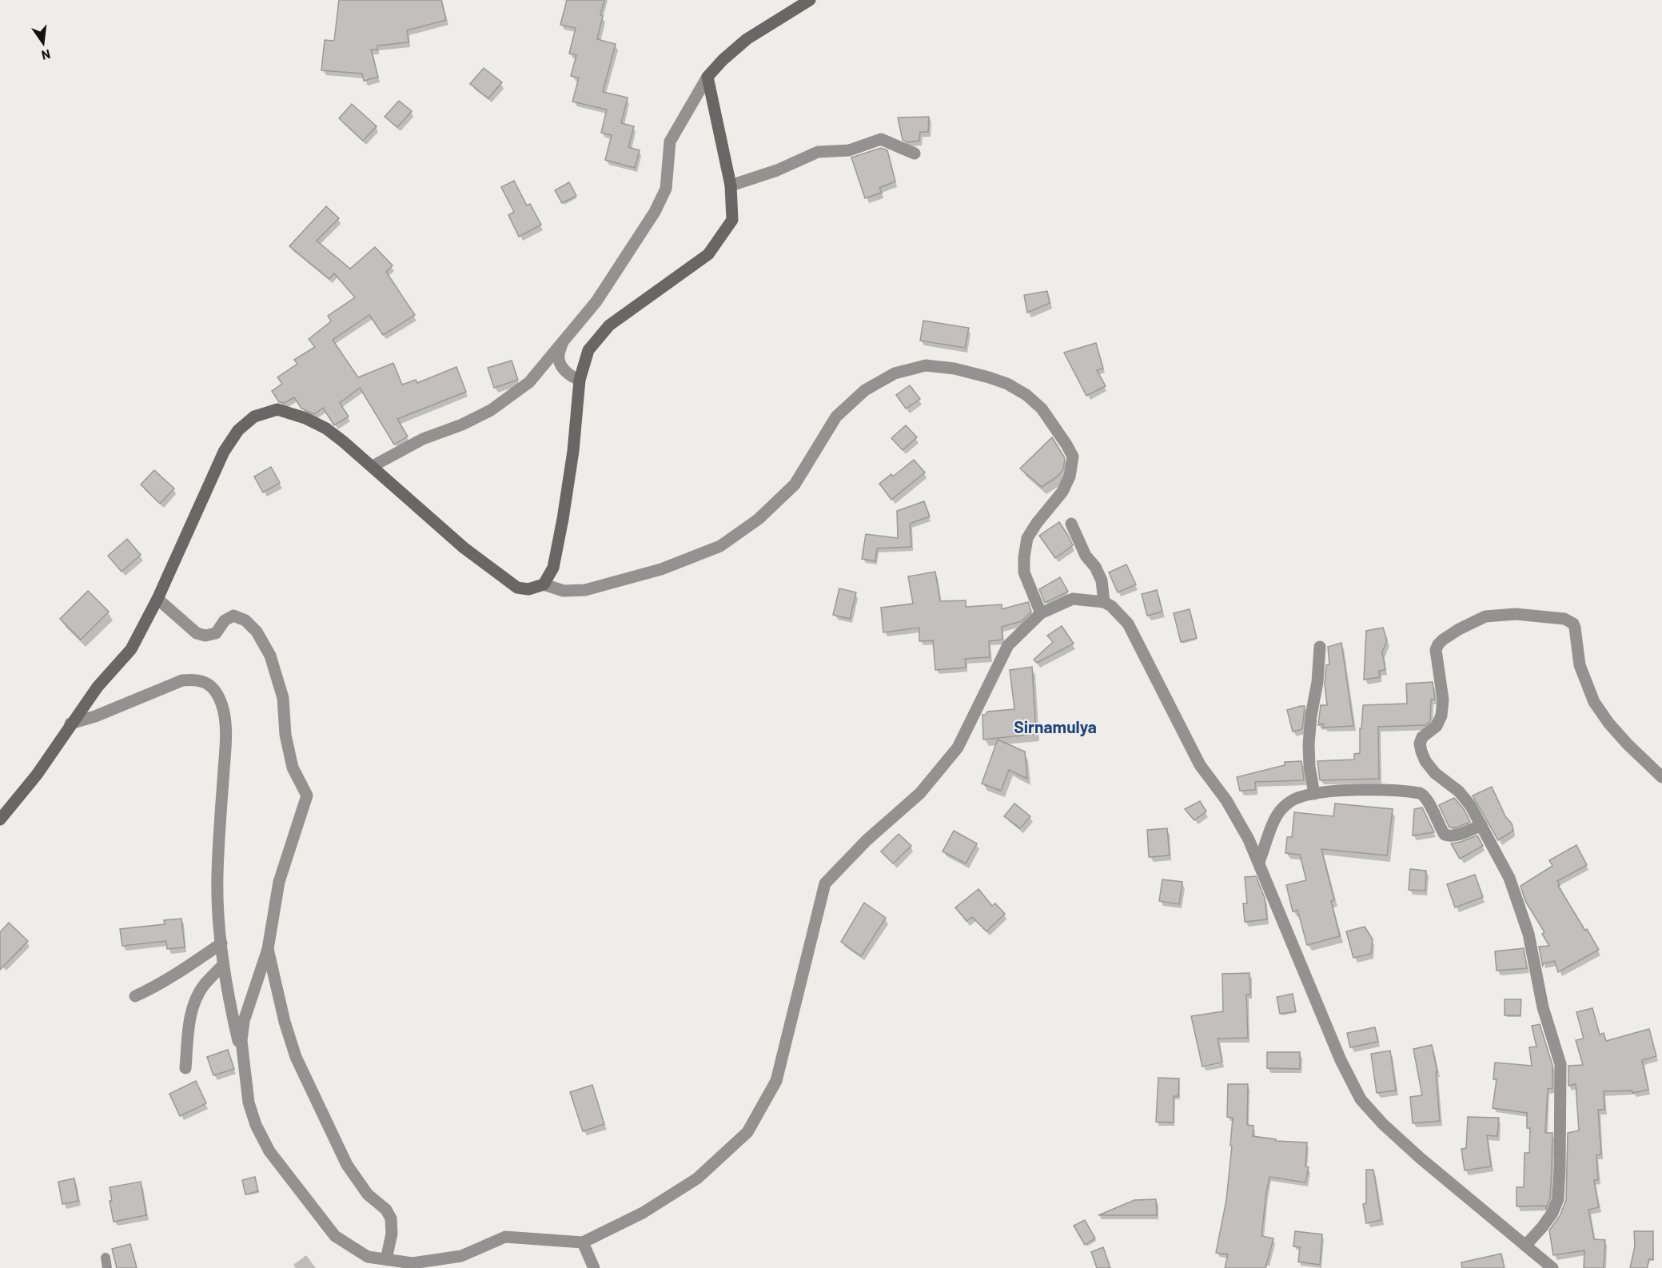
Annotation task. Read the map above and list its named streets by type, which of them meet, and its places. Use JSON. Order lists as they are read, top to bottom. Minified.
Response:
{"districts":["Sirnamulya"],"north":"bottom"}
